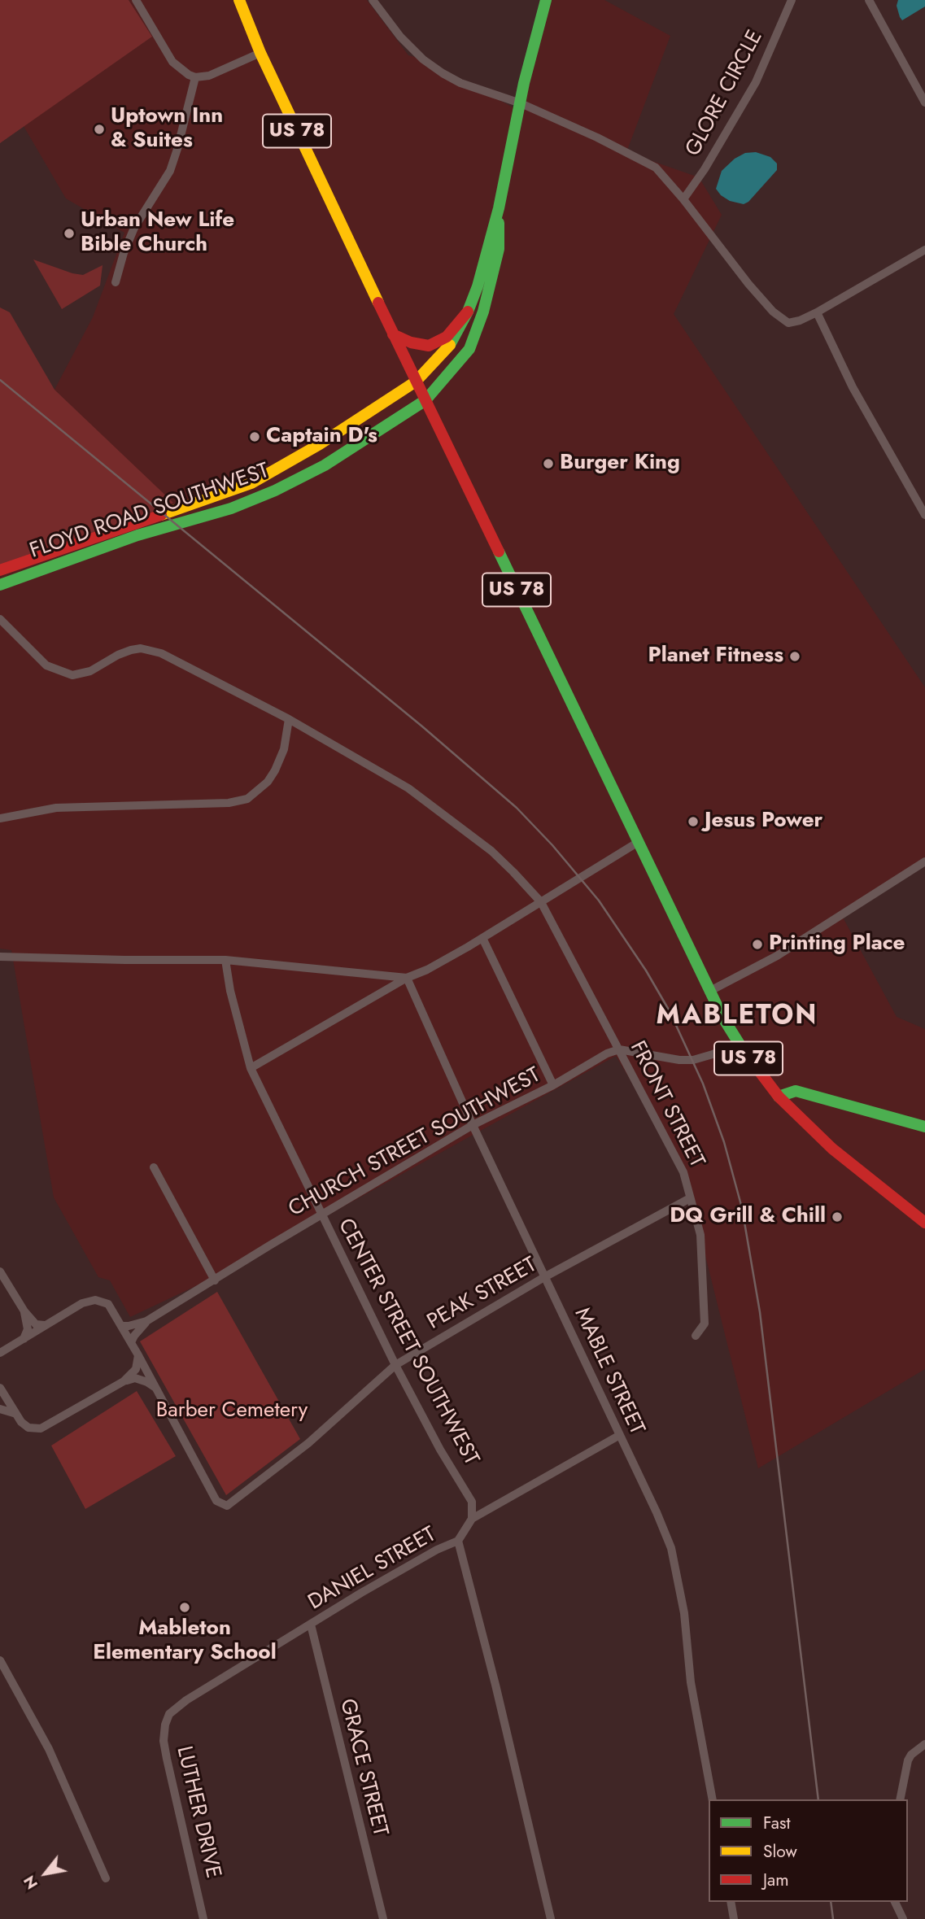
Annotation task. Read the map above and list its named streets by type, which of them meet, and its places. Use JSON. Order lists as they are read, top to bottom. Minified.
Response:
{"streets":{"main road":["US 78","FLOYD ROAD SOUTHWEST"],"street":["GLORE CIRCLE","FRONT STREET","CHURCH STREET SOUTHWEST","PEAK STREET","CENTER STREET SOUTHWEST","MABLE STREET","DANIEL STREET","GRACE STREET","LUTHER DRIVE"]},"crossings":[["US 78","FLOYD ROAD SOUTHWEST"],["FRONT STREET","CHURCH STREET SOUTHWEST"],["FRONT STREET","PEAK STREET"],["CHURCH STREET SOUTHWEST","CENTER STREET SOUTHWEST"],["CHURCH STREET SOUTHWEST","MABLE STREET"],["PEAK STREET","CENTER STREET SOUTHWEST"],["PEAK STREET","MABLE STREET"],["CENTER STREET SOUTHWEST","DANIEL STREET"],["MABLE STREET","DANIEL STREET"],["DANIEL STREET","GRACE STREET"],["DANIEL STREET","LUTHER DRIVE"]],"districts":["MABLETON"],"parks":["Barber Cemetery"],"places":["Uptown Inn & Suites","Urban New Life Bible Church","Captain D's","Burger King","Planet Fitness","Jesus Power","Printing Place","DQ Grill & Chill","Mableton Elementary School"],"legend":["Fast","Slow","Jam"],"north":"bottom left"}
